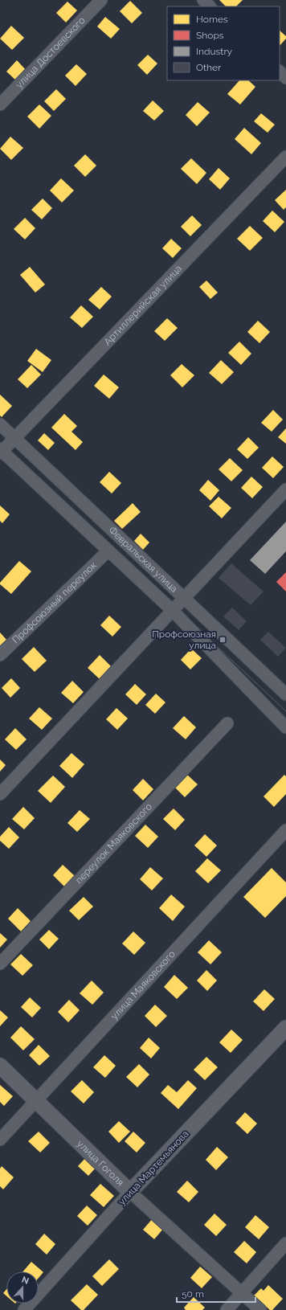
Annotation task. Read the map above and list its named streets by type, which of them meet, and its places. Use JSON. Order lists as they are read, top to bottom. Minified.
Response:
{"streets":{"main road":["улица Гоголя","улица Мартемьянова"],"street":["улица Достоевского","Артиллерийская улица","Февральская улица","Профсоюзный переулок","переулок Маяковского","улица Маяковского"]},"crossings":[["Артиллерийская улица","Февральская улица"],["улица Маяковского","улица Гоголя"],["улица Гоголя","улица Мартемьянова"]],"places":{"transit":["Профсоюзная улица"]},"legend":["Homes","Shops","Industry","Other"],"scale_bar":"50 m","north":"top"}
